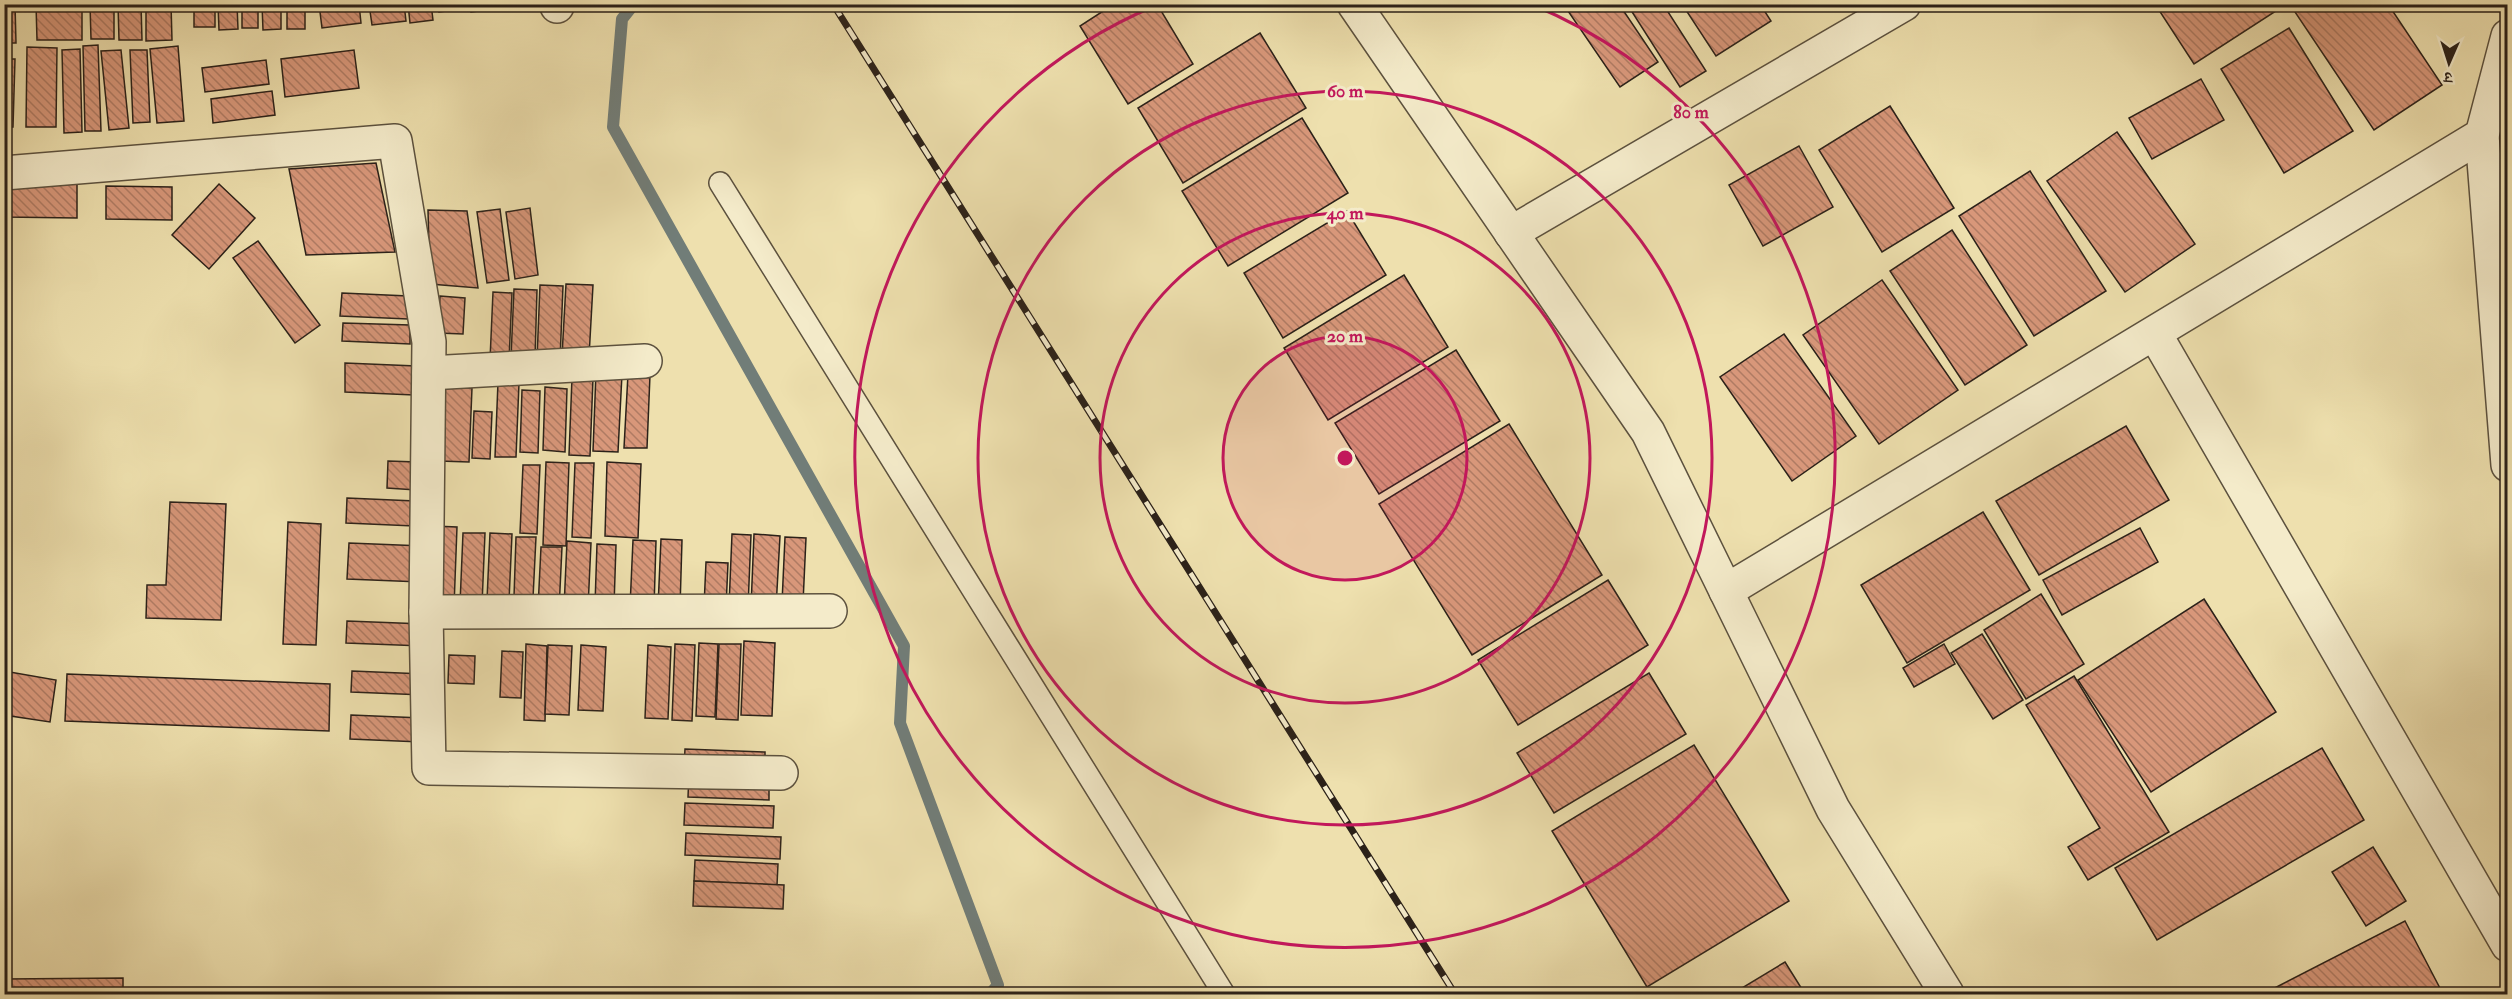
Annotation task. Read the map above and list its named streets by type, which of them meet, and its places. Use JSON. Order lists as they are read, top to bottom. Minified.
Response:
{"north":"bottom","rings":["60 m","80 m","40 m","20 m"]}
